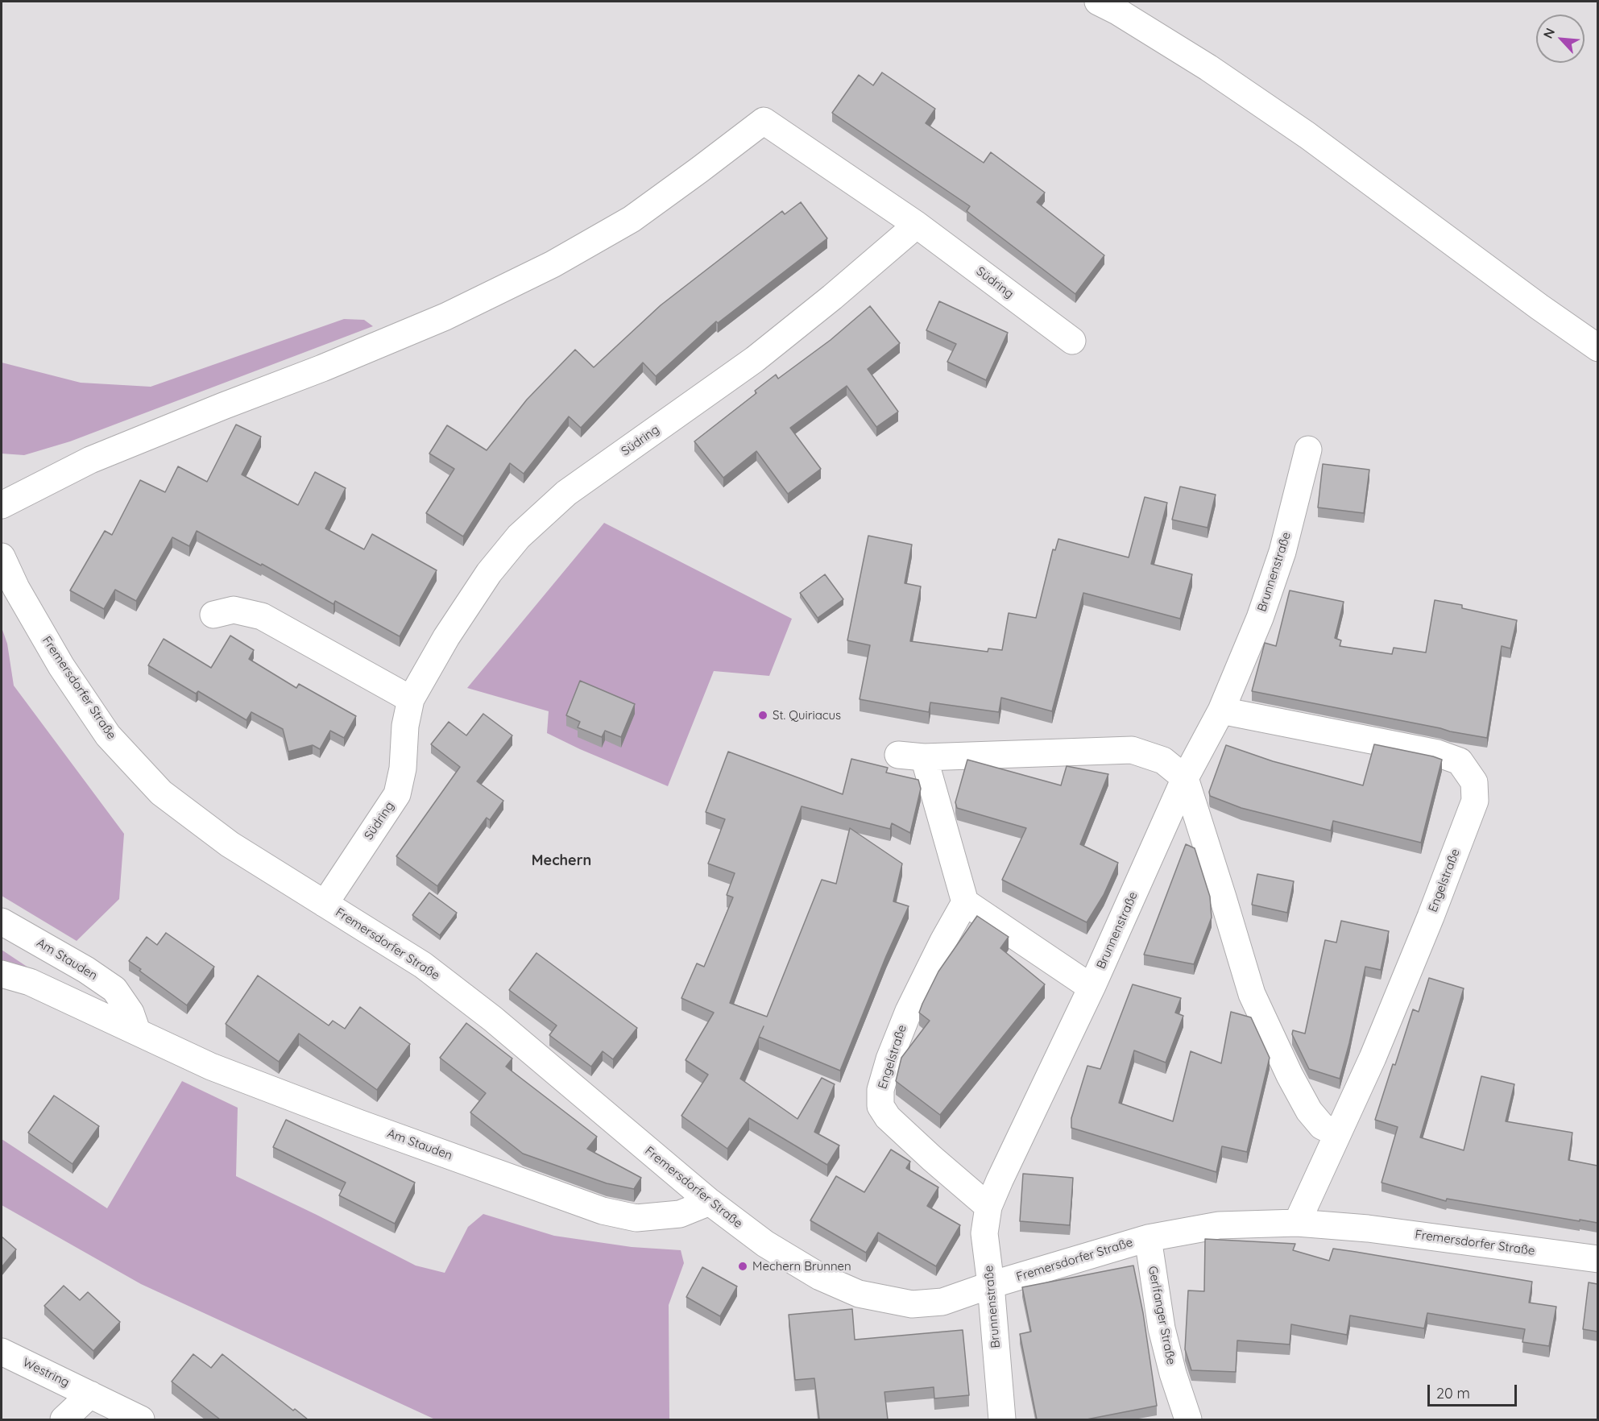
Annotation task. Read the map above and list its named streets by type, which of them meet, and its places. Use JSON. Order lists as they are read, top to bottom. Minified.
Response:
{"streets":{"street":["Südring","Brunnenstraße","Fremersdorfer Straße","Engelstraße","Am Stauden","Gerlfanger Straße","Westring"]},"crossings":[["Südring","Fremersdorfer Straße"],["Brunnenstraße","Fremersdorfer Straße"],["Brunnenstraße","Engelstraße"],["Fremersdorfer Straße","Engelstraße"],["Fremersdorfer Straße","Am Stauden"],["Fremersdorfer Straße","Gerlfanger Straße"]],"districts":["Mechern"],"places":["St. Quiriacus","Mechern Brunnen"],"scale_bar":"20 m","north":"top left"}
